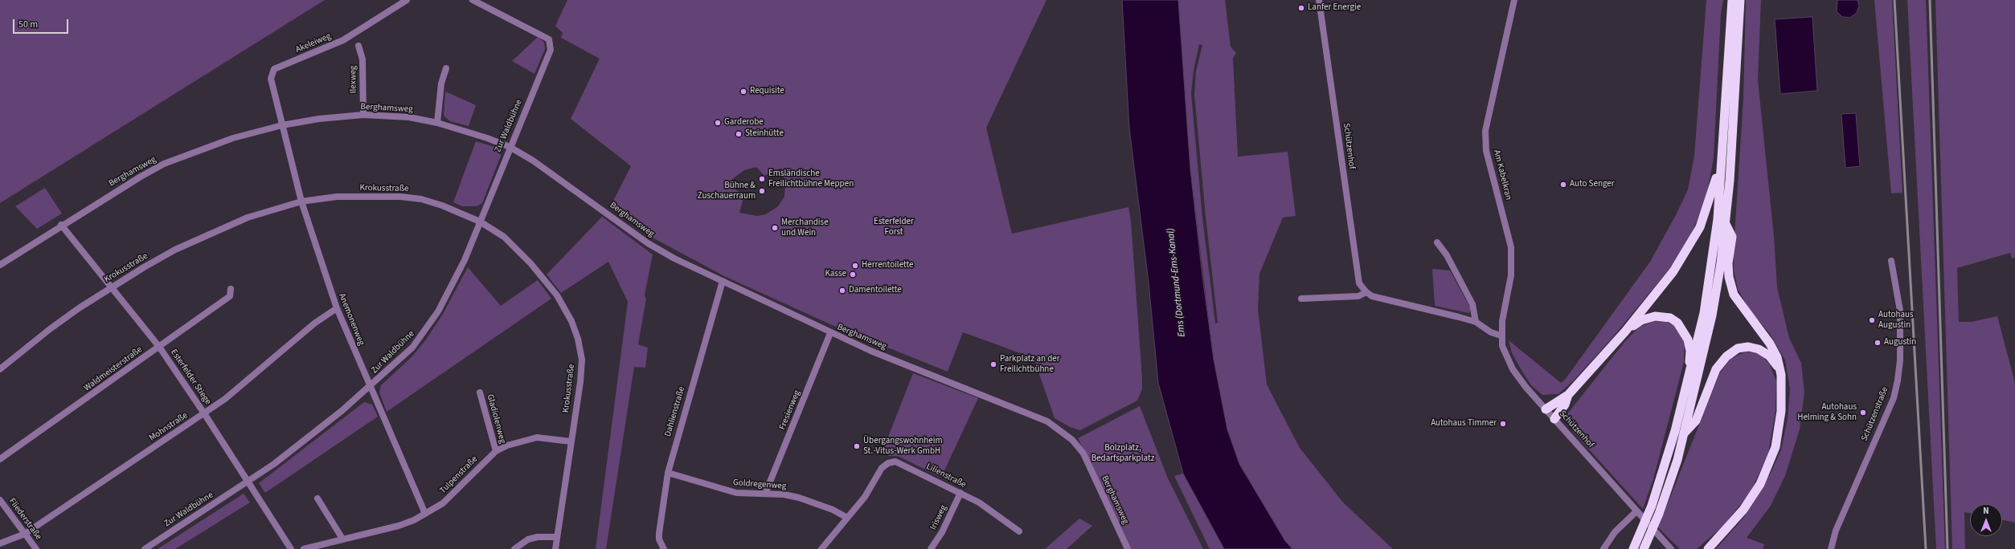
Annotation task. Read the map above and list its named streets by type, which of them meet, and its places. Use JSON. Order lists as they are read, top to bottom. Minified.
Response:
{"streets":{"street":["Akeleiweg","Ilexweg","Berghamsweg","Zur Waldbühne","Schützenhof","Am Kabelkran","Krokusstraße","Anemonenweg","Waldmeisterstraße","Esterfelder Stiege","Fresienweg","Dahlienstraße","Schützenstraße","Gladiolenweg","Mohnstraße","Tulpenstraße","Lilienstraße","Goldregenweg","Irisweg","Fliederstraße"]},"crossings":[["Akeleiweg","Berghamsweg"],["Akeleiweg","Anemonenweg"],["Ilexweg","Berghamsweg"],["Berghamsweg","Zur Waldbühne"],["Berghamsweg","Anemonenweg"],["Berghamsweg","Esterfelder Stiege"],["Berghamsweg","Fresienweg"],["Berghamsweg","Dahlienstraße"],["Zur Waldbühne","Krokusstraße"],["Zur Waldbühne","Anemonenweg"],["Zur Waldbühne","Esterfelder Stiege"],["Schützenhof","Am Kabelkran"],["Krokusstraße","Anemonenweg"],["Krokusstraße","Esterfelder Stiege"],["Krokusstraße","Tulpenstraße"],["Anemonenweg","Mohnstraße"],["Anemonenweg","Tulpenstraße"],["Waldmeisterstraße","Esterfelder Stiege"],["Esterfelder Stiege","Mohnstraße"],["Fresienweg","Goldregenweg"],["Dahlienstraße","Goldregenweg"],["Gladiolenweg","Tulpenstraße"],["Mohnstraße","Fliederstraße"],["Lilienstraße","Goldregenweg"],["Lilienstraße","Irisweg"]],"water":["Ems (Dortmund-Ems-Kanal)"],"parks":["Esterfelder Forst","Bolzplatz, Bedarfsparkplatz"],"places":["Lanfer Energie","Requisite","Garderobe","Steinhütte","Emsländische Freilichtbühne Meppen","Auto Senger","Bühne & Zuschauerraum","Merchandise und Wein","Herrentoilette","Kasse","Damentoilette","Autohaus Augustin","Augustin","Parkplatz an der Freilichtbühne","Autohaus Helming & Sohn","Autohaus Timmer","Übergangswohnheim St.-Vitus-Werk GmbH"],"scale_bar":"50 m","north":"top"}
